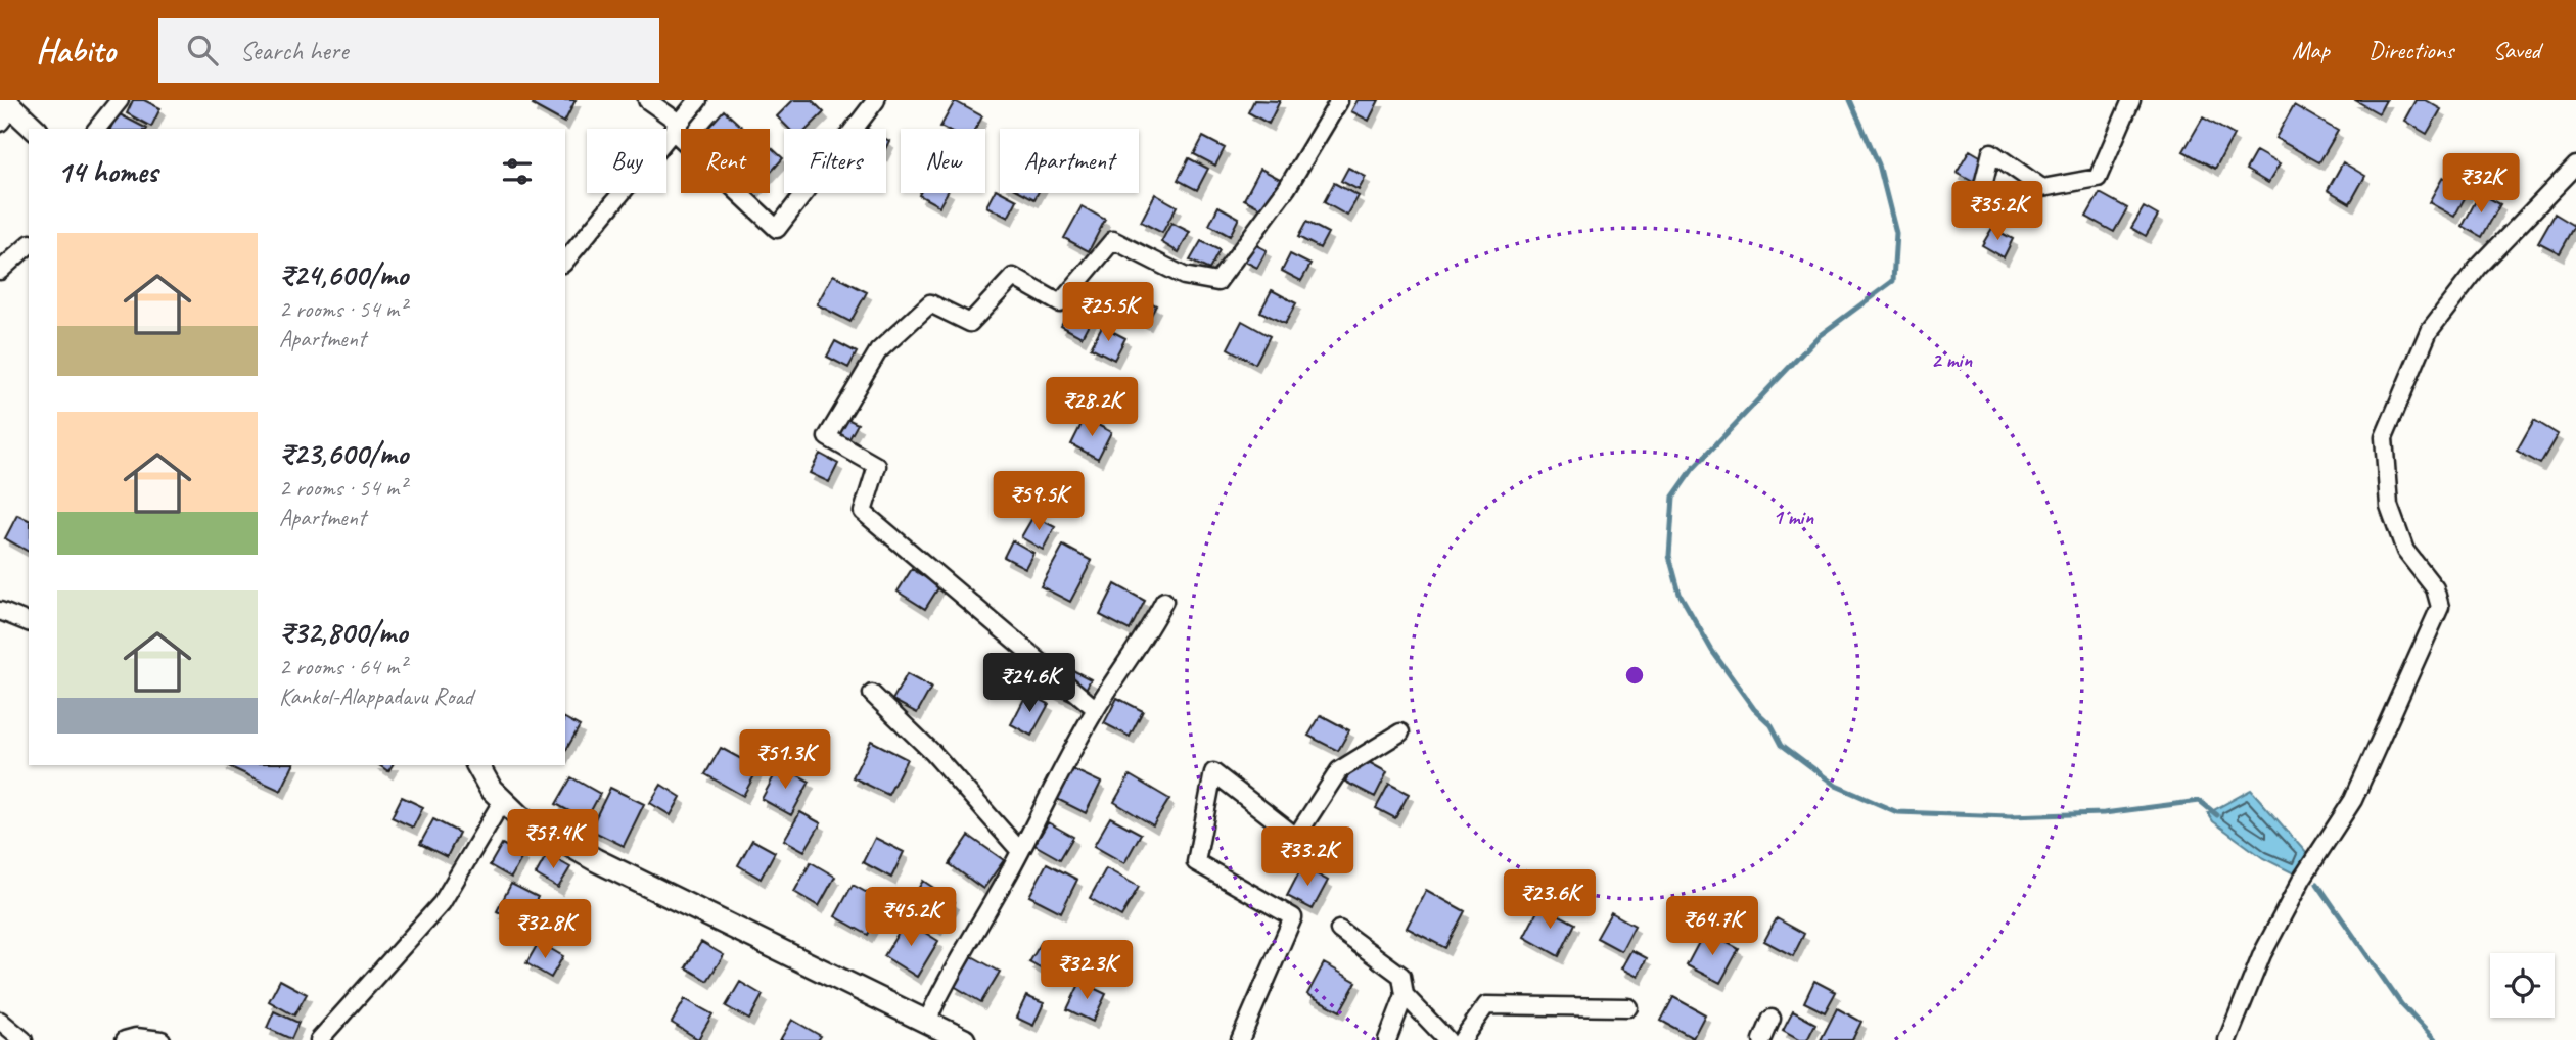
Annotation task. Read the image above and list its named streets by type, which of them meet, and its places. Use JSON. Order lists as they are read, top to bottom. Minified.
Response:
{"page":{"header":"Habito","search":"Search here","nav":["Map","Directions","Saved"],"chip":["Buy","Rent","Filters","New","Apartment"],"heading":"14 homes","price":["₹32K","₹35.2K","₹25.5K","₹28.2K","₹59.5K","₹24.6K","₹51.3K","₹57.4K","₹33.2K","₹23.6K","₹45.2K","₹64.7K","₹32.8K","₹32.3K"],"list":[{"name":"₹24,600/mo","note":"2 rooms · 54 m² · Apartment"},{"name":"₹23,600/mo","note":"2 rooms · 54 m² · Apartment"},{"name":"₹32,800/mo","note":"2 rooms · 64 m² · Kankol-Alappadavu Road"}]},"rings":["2 min","1 min"]}
